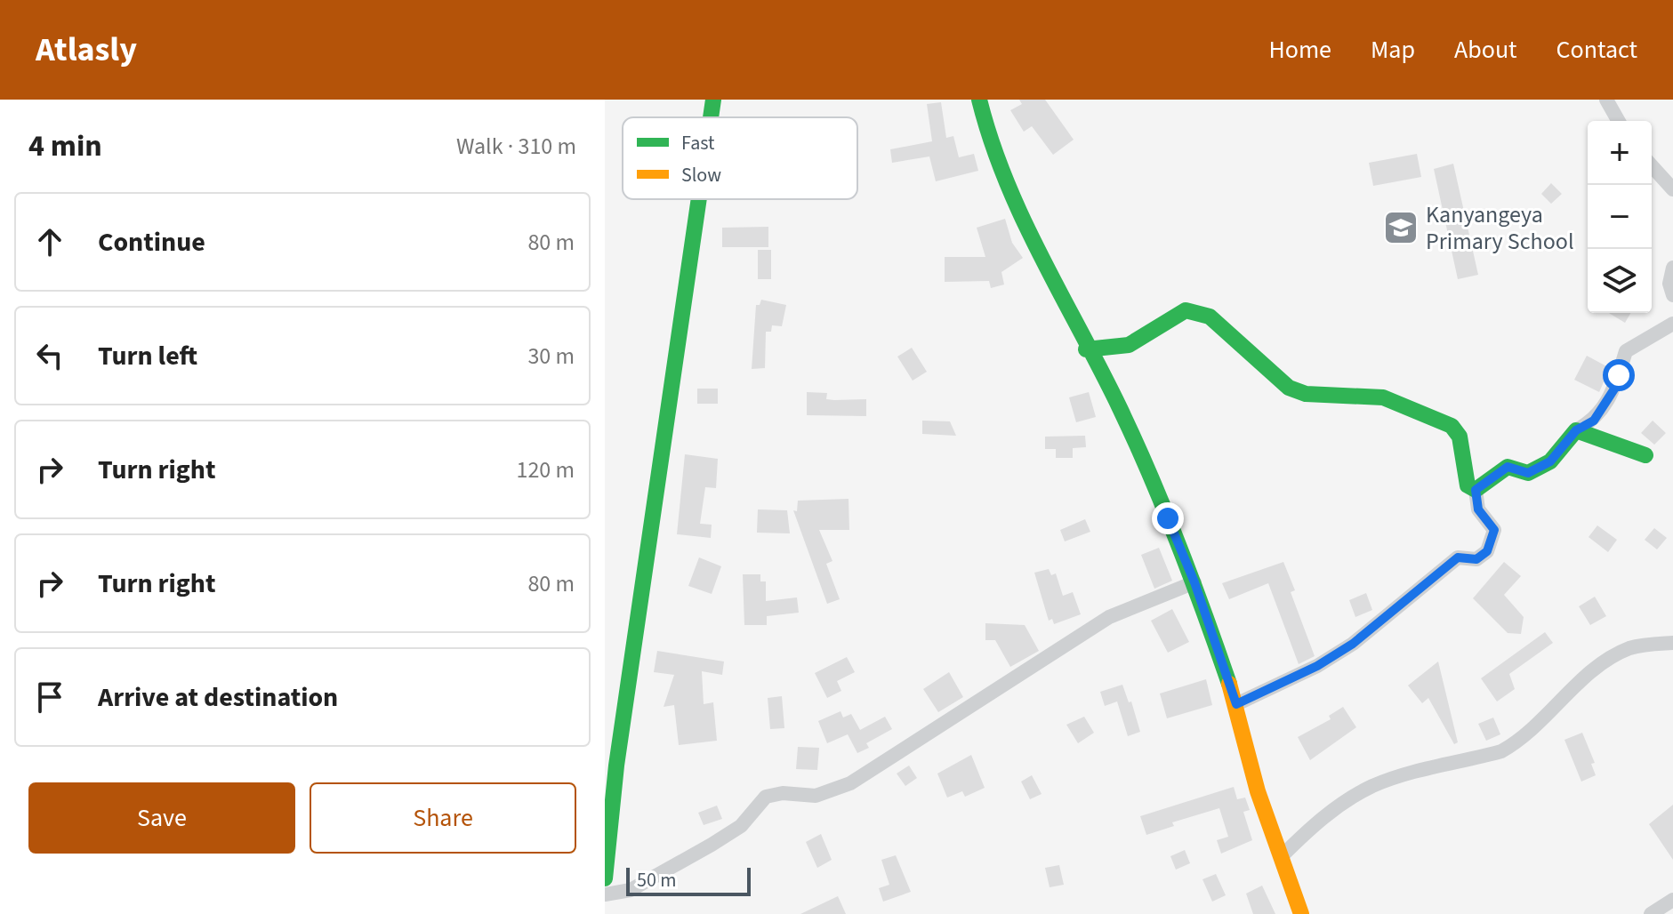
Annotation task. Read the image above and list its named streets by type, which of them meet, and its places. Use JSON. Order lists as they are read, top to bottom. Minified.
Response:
{"places":{"school or university":["Kanyangeya Primary School"]},"legend":["Fast","Slow"],"scale_bar":"50 m","page":{"header":"Atlasly","nav":["Home","Map","About","Contact"],"heading":["4 min","Walk · 310 m"],"map_buttons":["+","−"],"list":[["Continue","80 m"],["Turn left","30 m"],["Turn right","120 m"],["Turn right","80 m"],"Arrive at destination"],"buttons":["Save","Share"],"scale":"50 m"}}
